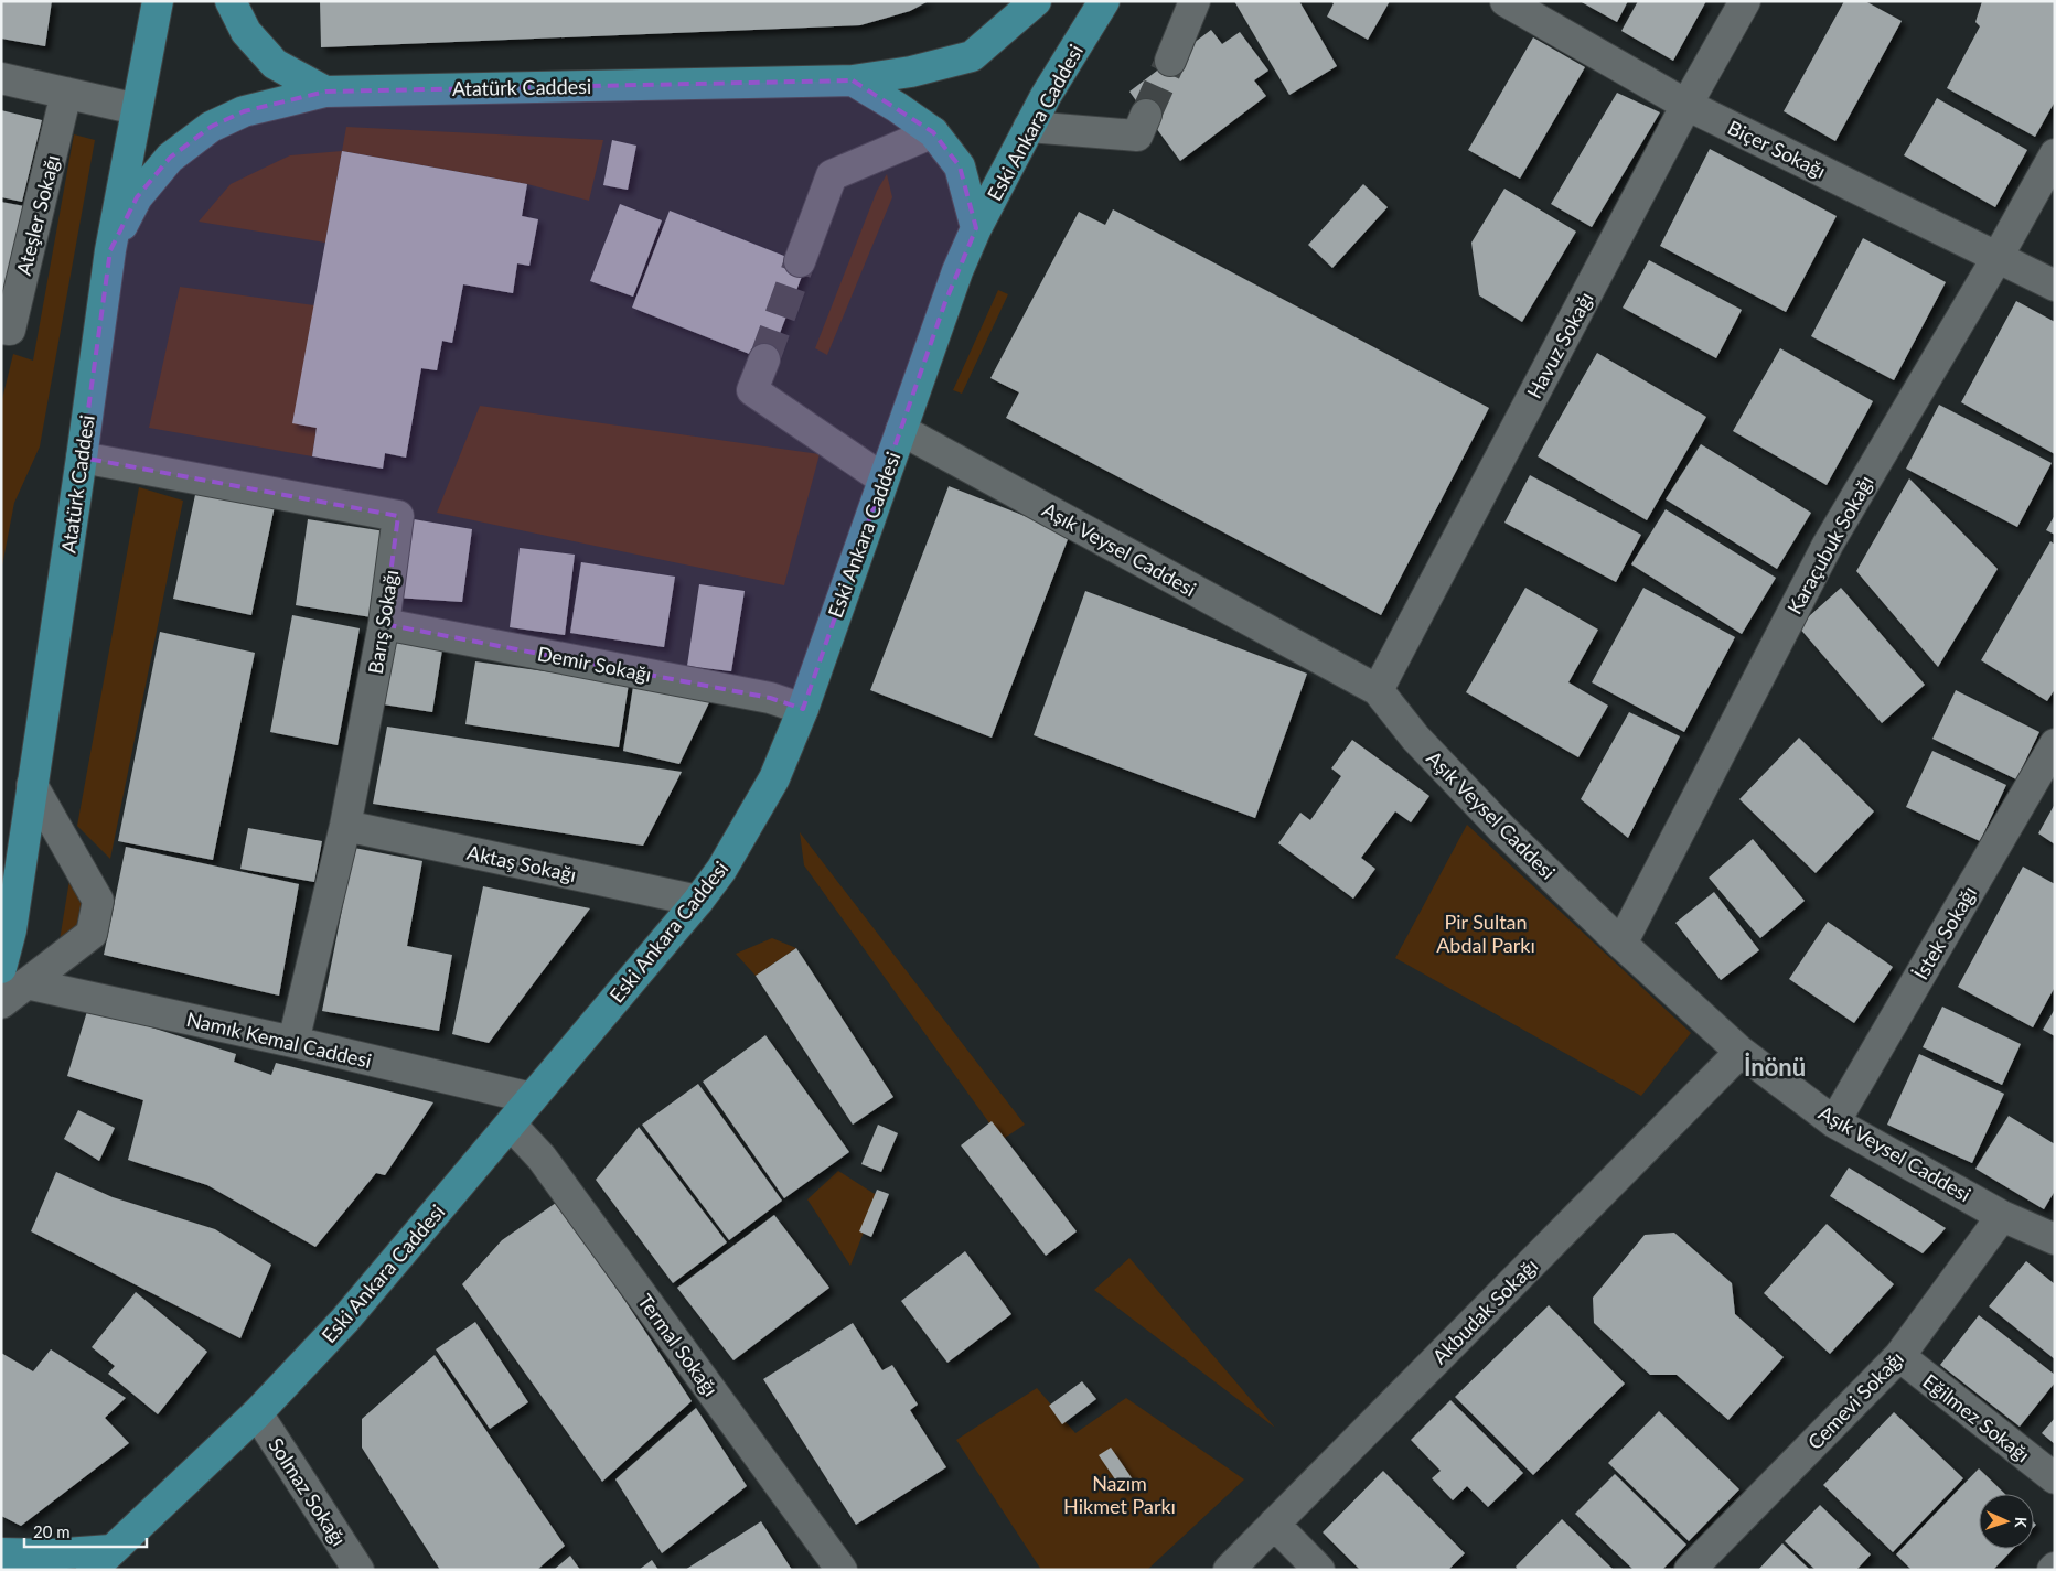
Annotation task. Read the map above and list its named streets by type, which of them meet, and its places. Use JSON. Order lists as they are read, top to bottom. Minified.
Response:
{"streets":{"main road":["Atatürk Caddesi","Eski Ankara Caddesi"],"street":["Biçer Sokağı","Ateşler Sokağı","Havuz Sokağı","Karaçubuk Sokağı","Aşık Veysel Caddesi","Barış Sokağı","Demir Sokağı","Aktaş Sokağı","İstek Sokağı","Namık Kemal Caddesi","Akbudak Sokağı","Termal Sokağı","Cemevi Sokağı","Eğilmez Sokağı","Solmaz Sokağı"]},"crossings":[["Atatürk Caddesi","Barış Sokağı"],["Eski Ankara Caddesi","Aşık Veysel Caddesi"],["Eski Ankara Caddesi","Demir Sokağı"],["Eski Ankara Caddesi","Aktaş Sokağı"],["Eski Ankara Caddesi","Namık Kemal Caddesi"],["Eski Ankara Caddesi","Termal Sokağı"],["Eski Ankara Caddesi","Solmaz Sokağı"],["Biçer Sokağı","Havuz Sokağı"],["Biçer Sokağı","Karaçubuk Sokağı"],["Havuz Sokağı","Aşık Veysel Caddesi"],["Karaçubuk Sokağı","Aşık Veysel Caddesi"],["Aşık Veysel Caddesi","İstek Sokağı"],["Aşık Veysel Caddesi","Akbudak Sokağı"],["Aşık Veysel Caddesi","Cemevi Sokağı"],["Barış Sokağı","Demir Sokağı"],["Barış Sokağı","Aktaş Sokağı"],["Barış Sokağı","Namık Kemal Caddesi"],["Cemevi Sokağı","Eğilmez Sokağı"]],"districts":["İnönü"],"parks":["Pir Sultan Abdal Parkı","Nazım Hikmet Parkı"],"scale_bar":"20 m","north":"right"}
